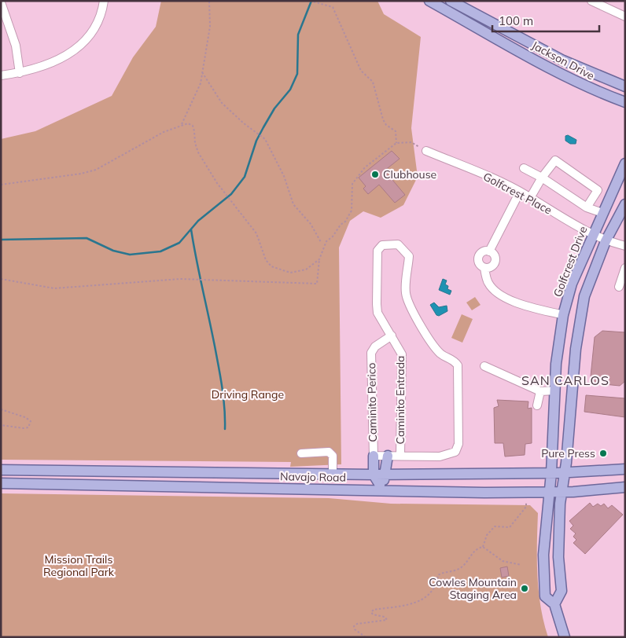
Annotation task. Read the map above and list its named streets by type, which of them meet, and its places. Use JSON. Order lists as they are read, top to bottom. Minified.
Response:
{"streets":{"main road":["Jackson Drive","Golfcrest Drive","Navajo Road"],"street":["Golfcrest Place","Caminito Entrada","Caminito Perico"]},"crossings":[["Golfcrest Place","Golfcrest Drive"],["Golfcrest Drive","Navajo Road"],["Caminito Entrada","Caminito Perico"]],"districts":["SAN CARLOS"],"parks":["Driving Range","Mission Trails Regional Park"],"places":["Clubhouse","Pure Press","Cowles Mountain Staging Area"],"scale_bar":"100 m"}
